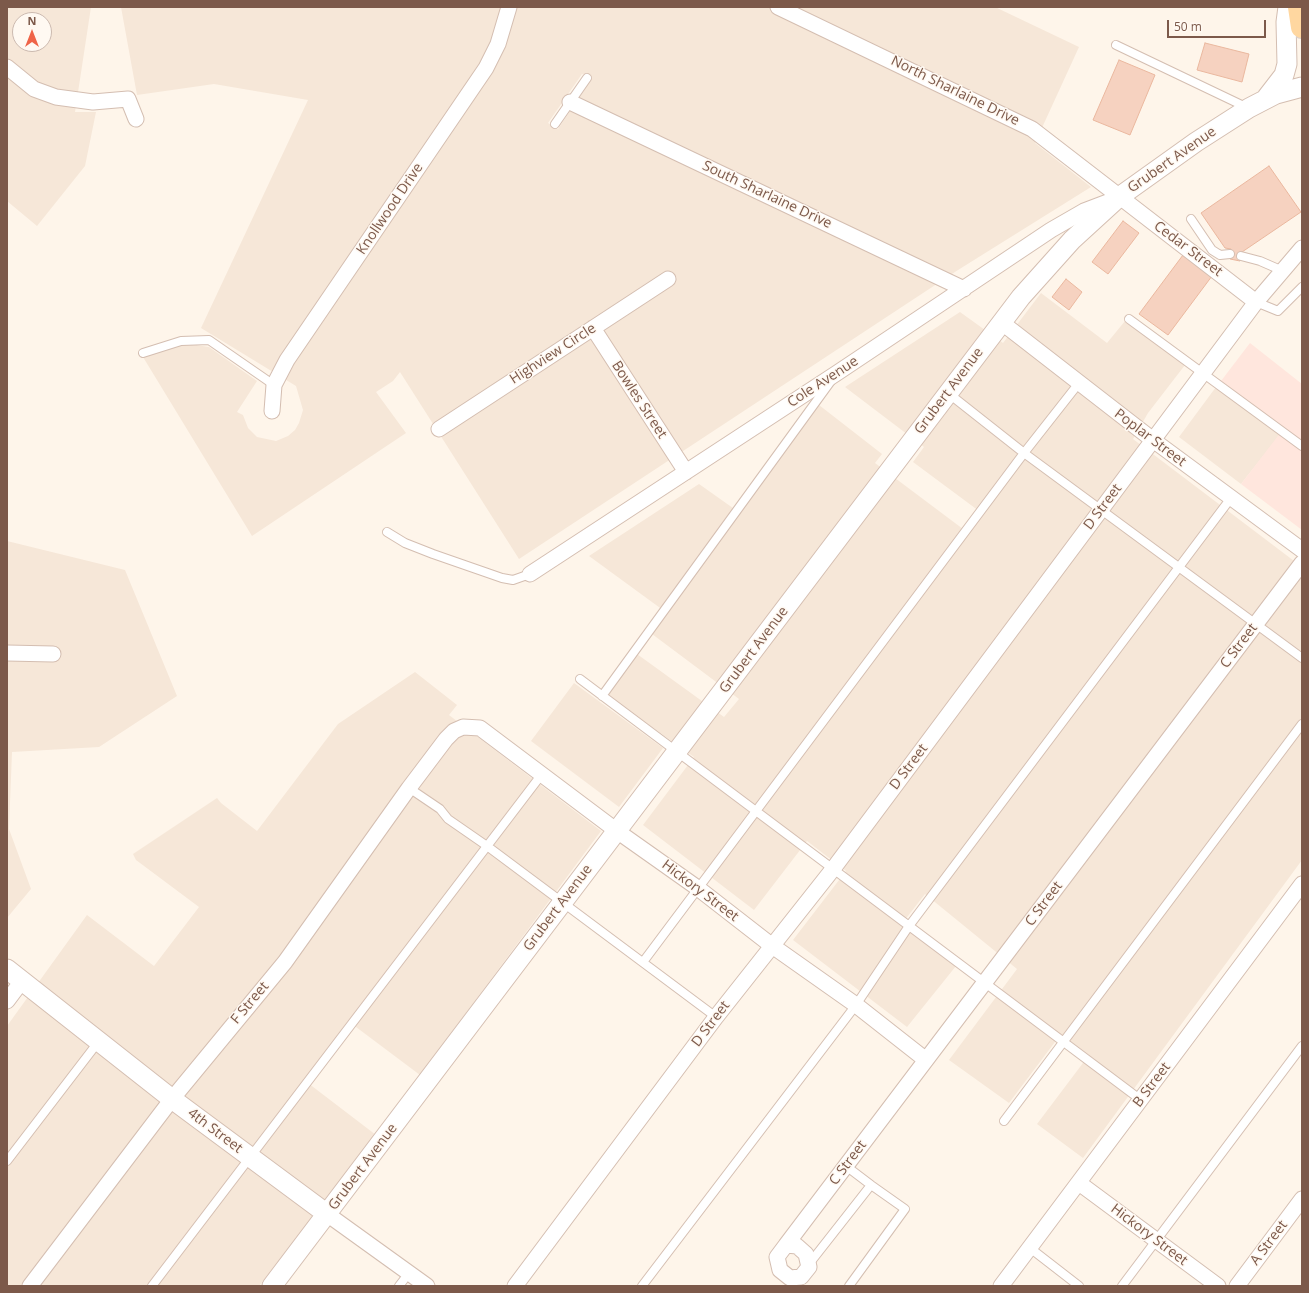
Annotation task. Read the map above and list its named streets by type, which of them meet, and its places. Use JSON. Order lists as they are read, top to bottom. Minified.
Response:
{"streets":{"street":["North Sharlaine Drive","Grubert Avenue","South Sharlaine Drive","Knollwood Drive","Cedar Street","Highview Circle","Cole Avenue","Bowles Street","Poplar Street","D Street","C Street","Hickory Street","F Street","B Street","4th Street","A Street"]},"crossings":[["North Sharlaine Drive","Grubert Avenue"],["North Sharlaine Drive","Cedar Street"],["North Sharlaine Drive","Cole Avenue"],["Grubert Avenue","Cedar Street"],["Grubert Avenue","Cole Avenue"],["Grubert Avenue","Poplar Street"],["Grubert Avenue","Hickory Street"],["Grubert Avenue","4th Street"],["South Sharlaine Drive","Cole Avenue"],["Cedar Street","Cole Avenue"],["Cedar Street","D Street"],["Highview Circle","Bowles Street"],["Cole Avenue","Bowles Street"],["Poplar Street","D Street"],["D Street","Hickory Street"],["C Street","Hickory Street"],["Hickory Street","F Street"],["Hickory Street","B Street"],["F Street","4th Street"]],"scale_bar":"50 m","north":"top"}
